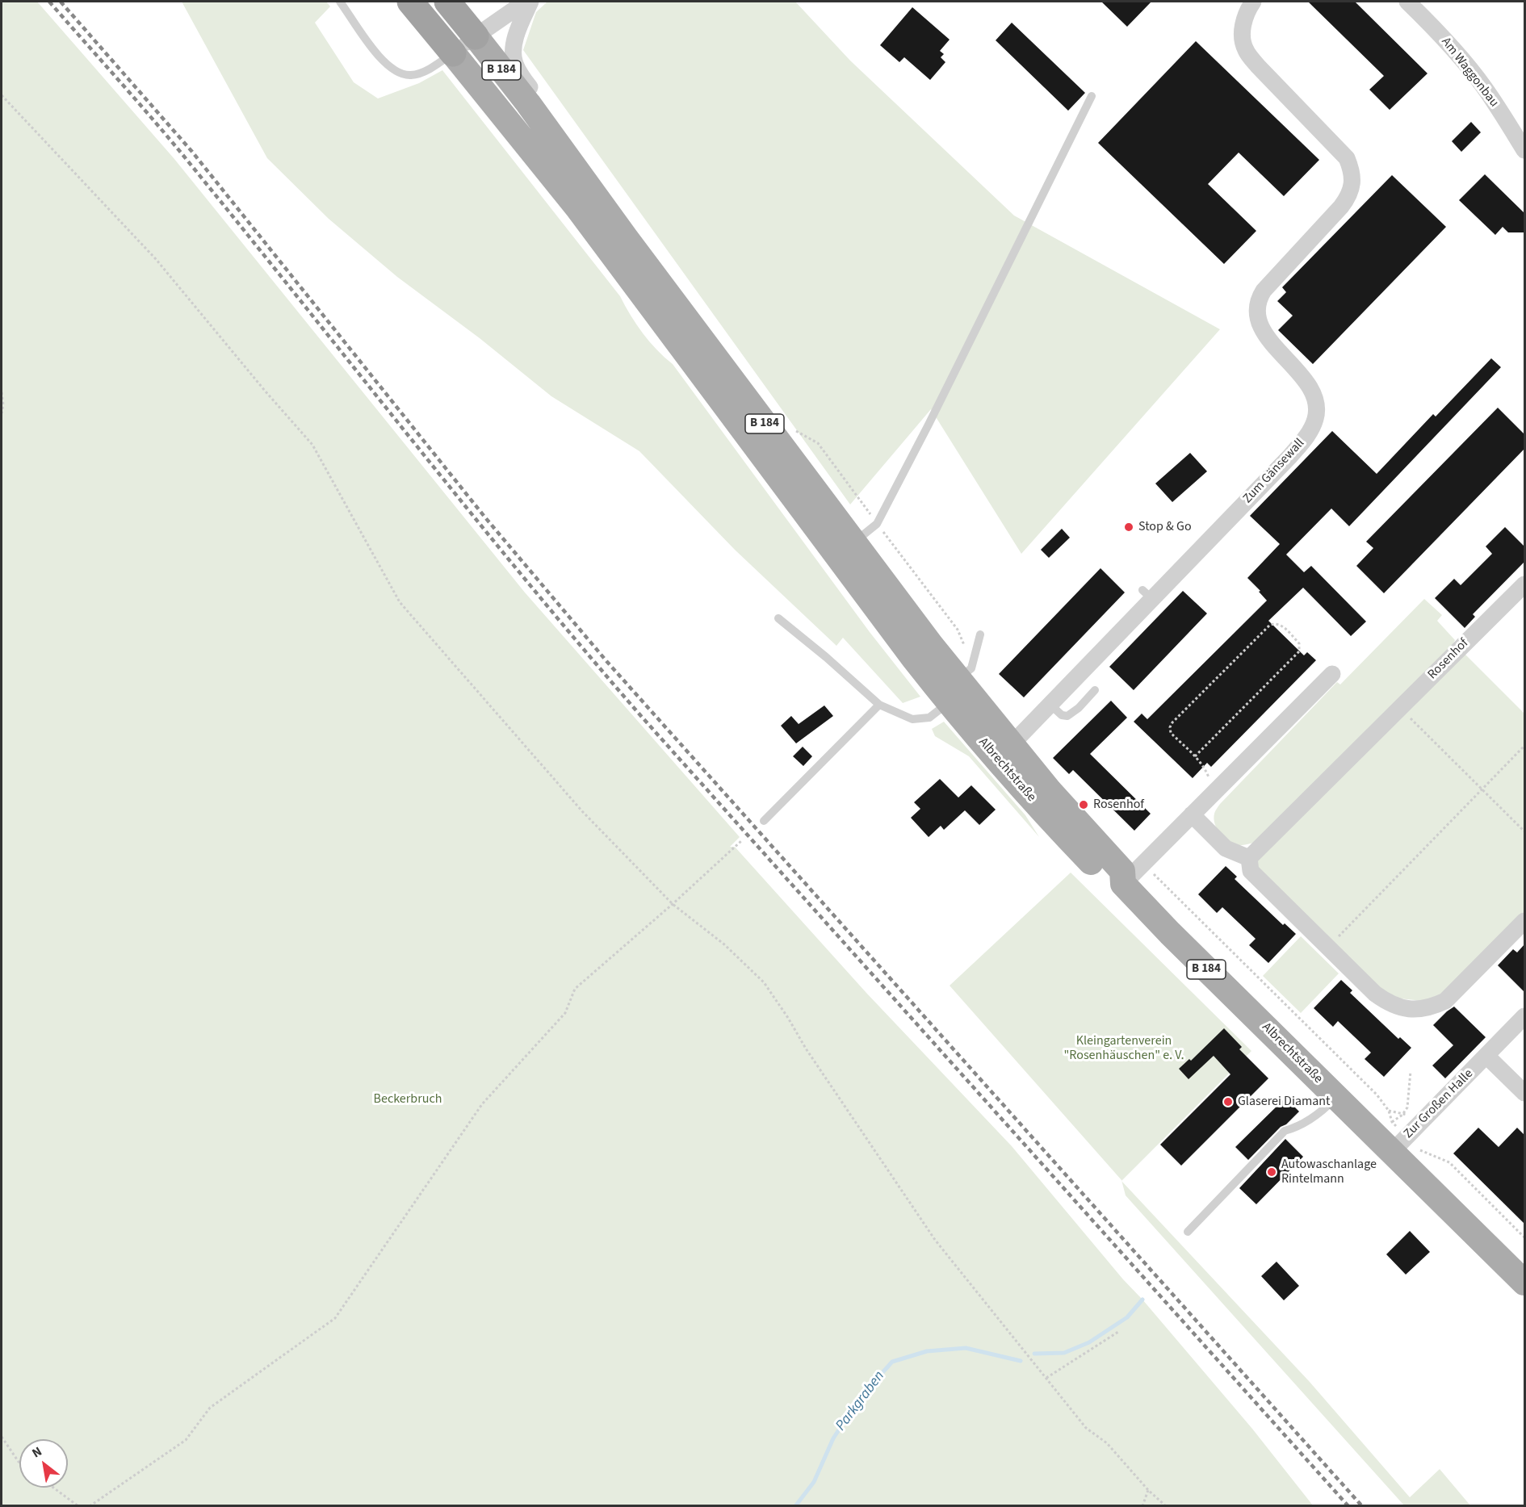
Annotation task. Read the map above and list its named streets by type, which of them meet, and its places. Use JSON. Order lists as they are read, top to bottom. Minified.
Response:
{"streets":{"highway":["B 184"],"main road":["Albrechtstraße"],"street":["Am Waggonbau","Zum Gänsewall","Rosenhof","Zur Großen Halle"]},"crossings":[["B 184","Zum Gänsewall"],["B 184","Albrechtstraße"],["Zum Gänsewall","Albrechtstraße"],["Albrechtstraße","Zur Großen Halle"]],"water":["Parkgraben"],"parks":["Kleingartenverein \"Rosenhäuschen\" e. V.","Beckerbruch"],"places":["Stop & Go","Rosenhof","Glaserei Diamant","Autowaschanlage Rintelmann"],"north":"top left"}
